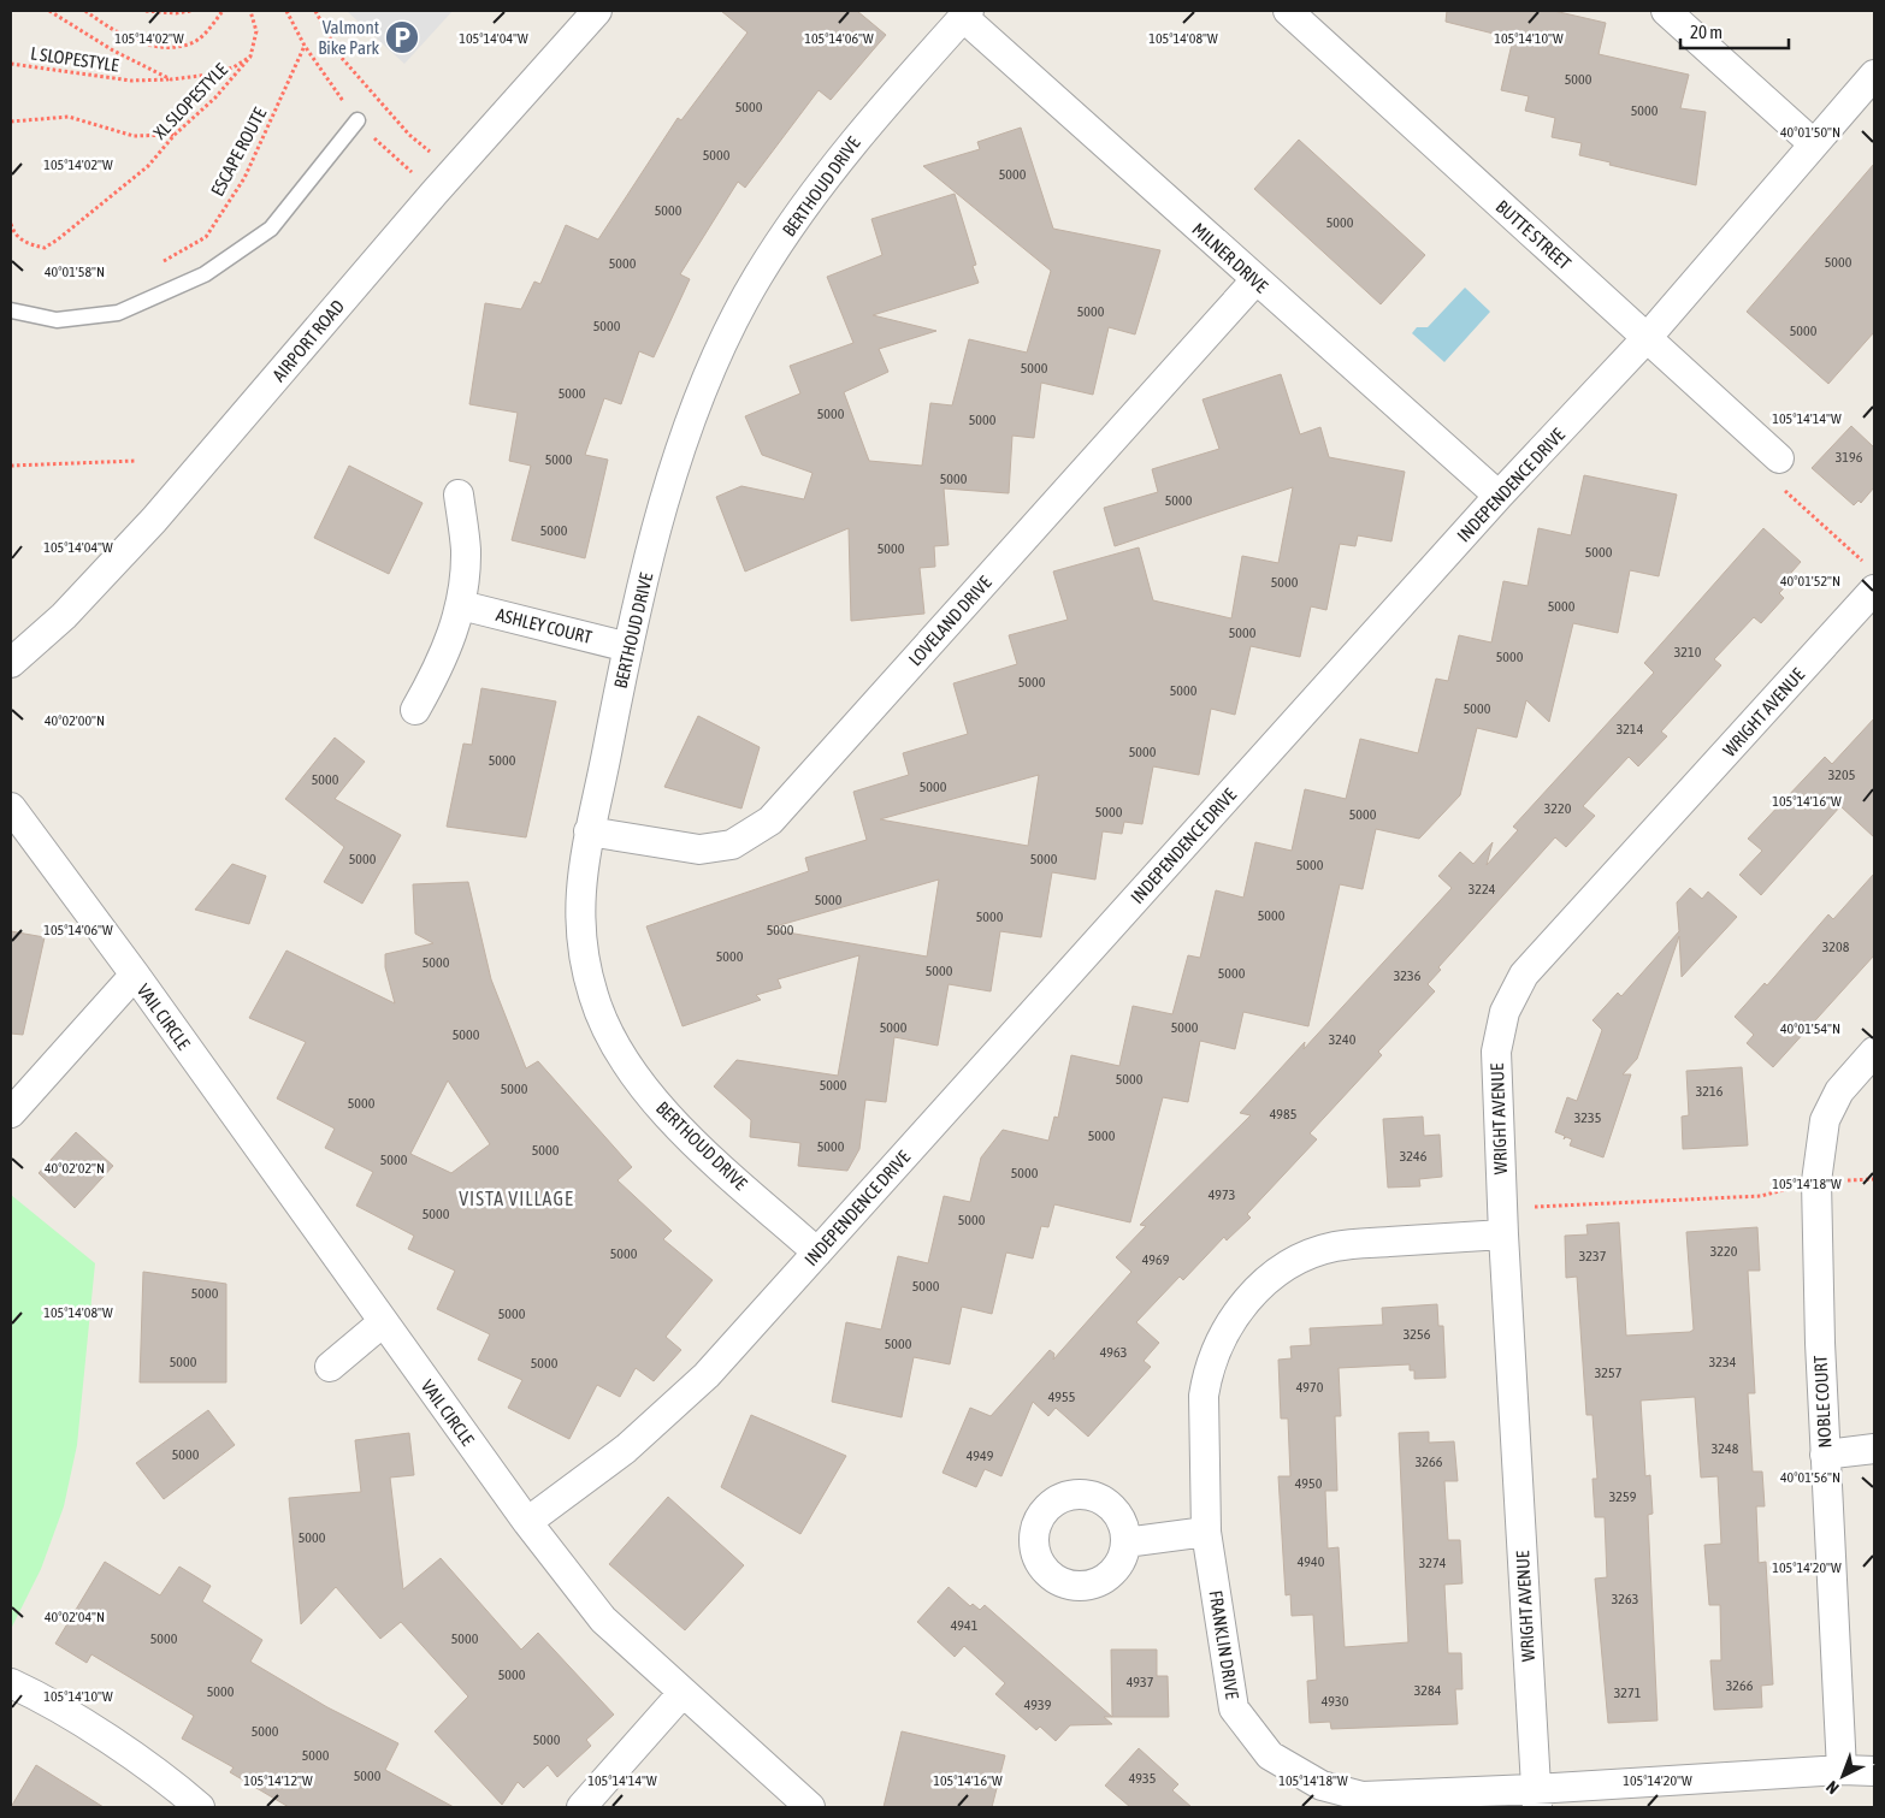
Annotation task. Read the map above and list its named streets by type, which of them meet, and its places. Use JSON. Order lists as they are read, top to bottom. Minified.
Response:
{"streets":{"street":["BERTHOUD DRIVE","BUTTE STREET","MILNER DRIVE","AIRPORT ROAD","INDEPENDENCE DRIVE","LOVELAND DRIVE","ASHLEY COURT","WRIGHT AVENUE","VAIL CIRCLE","NOBLE COURT","FRANKLIN DRIVE"],"path":["L SLOPESTYLE","XL SLOPESTYLE","ESCAPE ROUTE"]},"crossings":[["L SLOPESTYLE","XL SLOPESTYLE"],["BERTHOUD DRIVE","MILNER DRIVE"],["BERTHOUD DRIVE","INDEPENDENCE DRIVE"],["BERTHOUD DRIVE","LOVELAND DRIVE"],["BERTHOUD DRIVE","ASHLEY COURT"],["BUTTE STREET","INDEPENDENCE DRIVE"],["MILNER DRIVE","INDEPENDENCE DRIVE"],["MILNER DRIVE","LOVELAND DRIVE"],["INDEPENDENCE DRIVE","VAIL CIRCLE"],["WRIGHT AVENUE","FRANKLIN DRIVE"],["NOBLE COURT","FRANKLIN DRIVE"]],"districts":["VISTA VILLAGE"],"places":{"parking":["Valmont Bike Park"]},"house_numbers":["5000","5000","5000","5000","5000","5000","5000","5000","5000","5000","5000","5000","5000","5000","5000","5000","3196","5000","5000","5000","5000","5000","5000","5000","5000","5000","3210","5000","5000","5000","5000","3214","5000","5000","3205","5000","5000","3220","5000","5000","5000","5000","5000","3224","5000","5000","5000","5000","3208","5000","5000","5000","5000","3236","5000","5000","5000","3240","5000","5000","5000","3216","5000","4985","3235","5000","5000","5000","3246","5000","5000","4973","5000","5000","3220","5000","3237","4969","5000","5000","5000","3256","5000","4963","5000","3234","5000","3257","4970","4955","3248","5000","4949","3266","4950","3259","5000","4940","3274","3263","4941","5000","5000","5000","4937","3266","3284","5000","3271","4930","4939","5000","5000","5000","5000","4935"],"scale_bar":"20 m","north":"bottom left","coordinates":["105°14'02\"W","105°14'04\"W","105°14'06\"W","105°14'10\"W","105°14'08\"W","40°01'50\"N","40°01'58\"N","105°14'14\"W","40°01'52\"N","40°02'00\"N","105°14'16\"W","40°01'54\"N","40°02'02\"N","105°14'18\"W","40°01'56\"N","105°14'20\"W","40°02'04\"N","105°14'12\"W"]}
